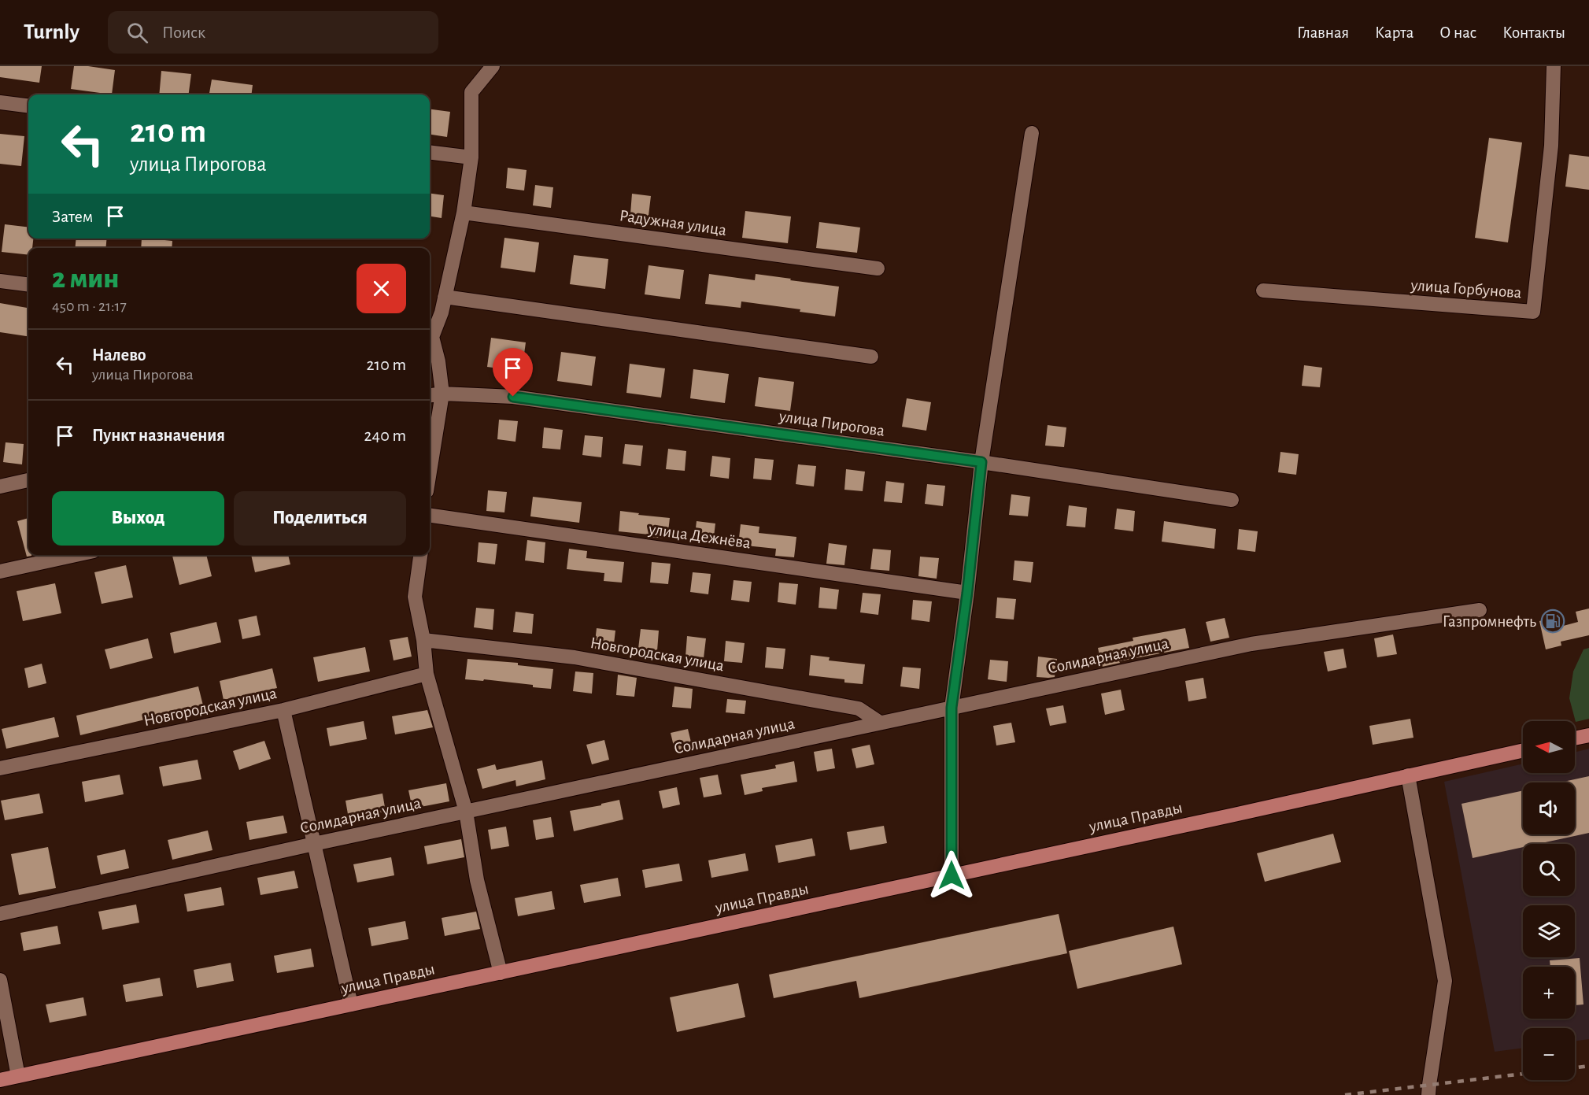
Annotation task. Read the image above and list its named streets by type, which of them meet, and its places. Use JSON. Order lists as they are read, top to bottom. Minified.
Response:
{"streets":{"main road":["улица Правды"],"street":["Радужная улица","улица Горбунова","улица Пирогова","улица Дежнёва","Новгородская улица","Солидарная улица"]},"crossings":[["Новгородская улица","Солидарная улица"]],"places":{"fuel station":["Газпромнефть"]},"north":"left","page":{"header":"Turnly","search":"Поиск","nav":["Главная","Карта","О нас","Контакты"],"turn":["210 m","улица Пирогова"],"then":"Затем","heading":["2 мин","450 m · 21:17"],"list":[{"name":"Налево","note":"улица Пирогова","value":"210 m"},{"name":"Пункт назначения","value":"240 m"}],"buttons":["Выход","Поделиться"],"map_buttons":["+","−"]}}
